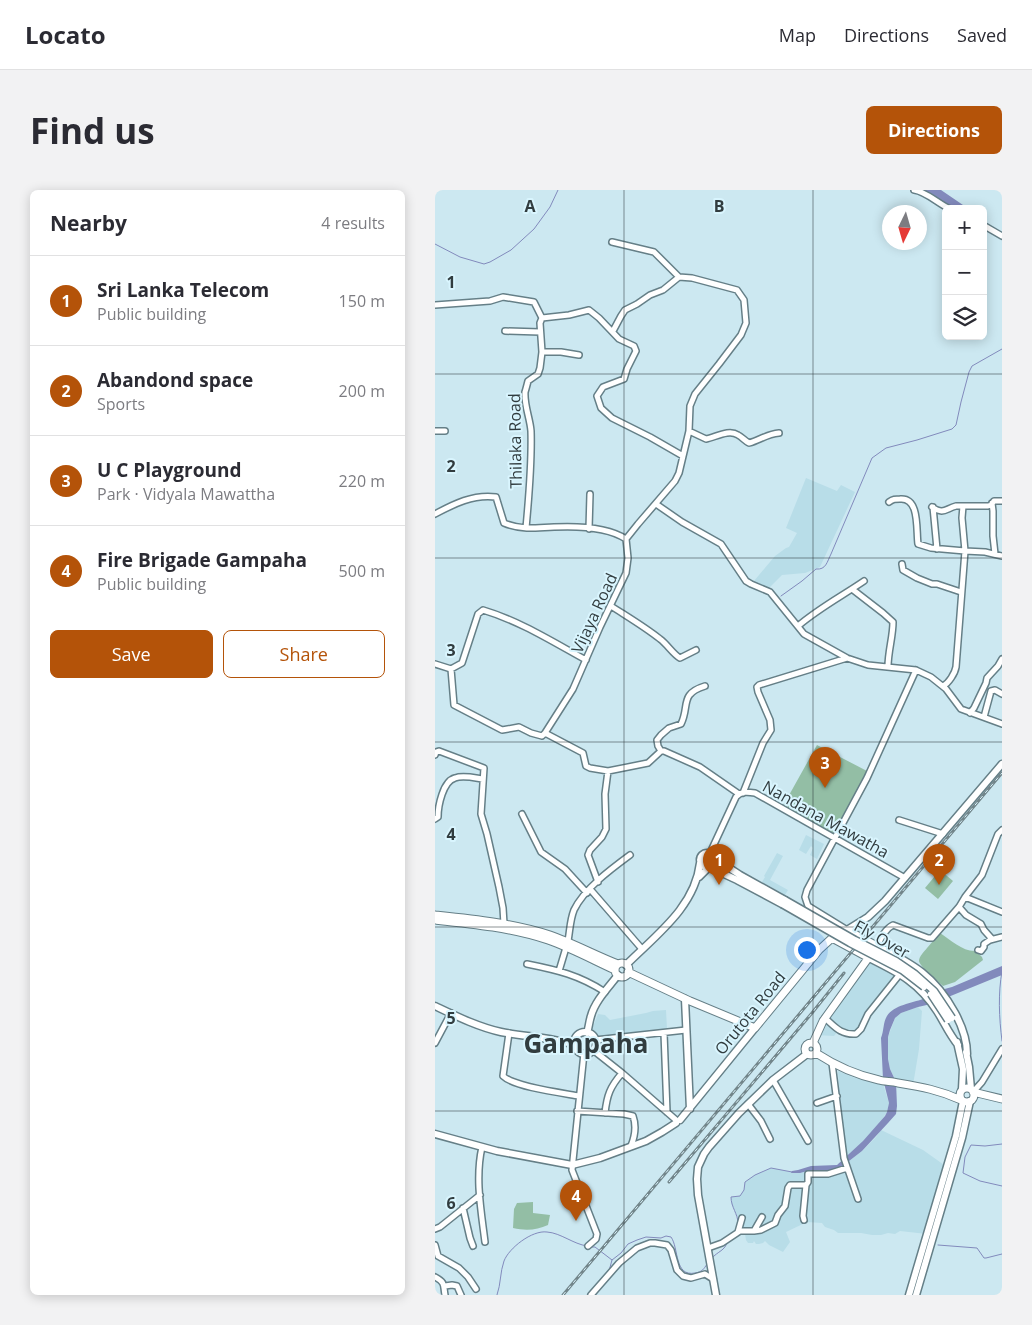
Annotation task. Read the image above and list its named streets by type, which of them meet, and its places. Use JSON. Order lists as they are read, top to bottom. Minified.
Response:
{"streets":{"highway":["Orutota Road"],"main road":["Fly Over"],"street":["Thilaka Road","Vijaya Road","Nandana Mawatha"]},"districts":["Gampaha"],"north":"bottom","page":{"header":"Locato","nav":["Map","Directions","Saved"],"buttons":["Directions",["Save","Share"]],"title":"Find us","heading":["Nearby","4 results"],"map_buttons":["+","−"],"list":[{"mark":"1","name":"Sri Lanka Telecom","note":"Public building","value":"150 m"},{"mark":"2","name":"Abandond space","note":"Sports","value":"200 m"},{"mark":"3","name":"U C Playground","note":"Park · Vidyala Mawattha","value":"220 m"},{"mark":"4","name":"Fire Brigade Gampaha","note":"Public building","value":"500 m"}],"pins":["3","1","2","4"]},"grid":{"columns":["A","B"],"rows":["1","2","3","4","5","6"]}}
